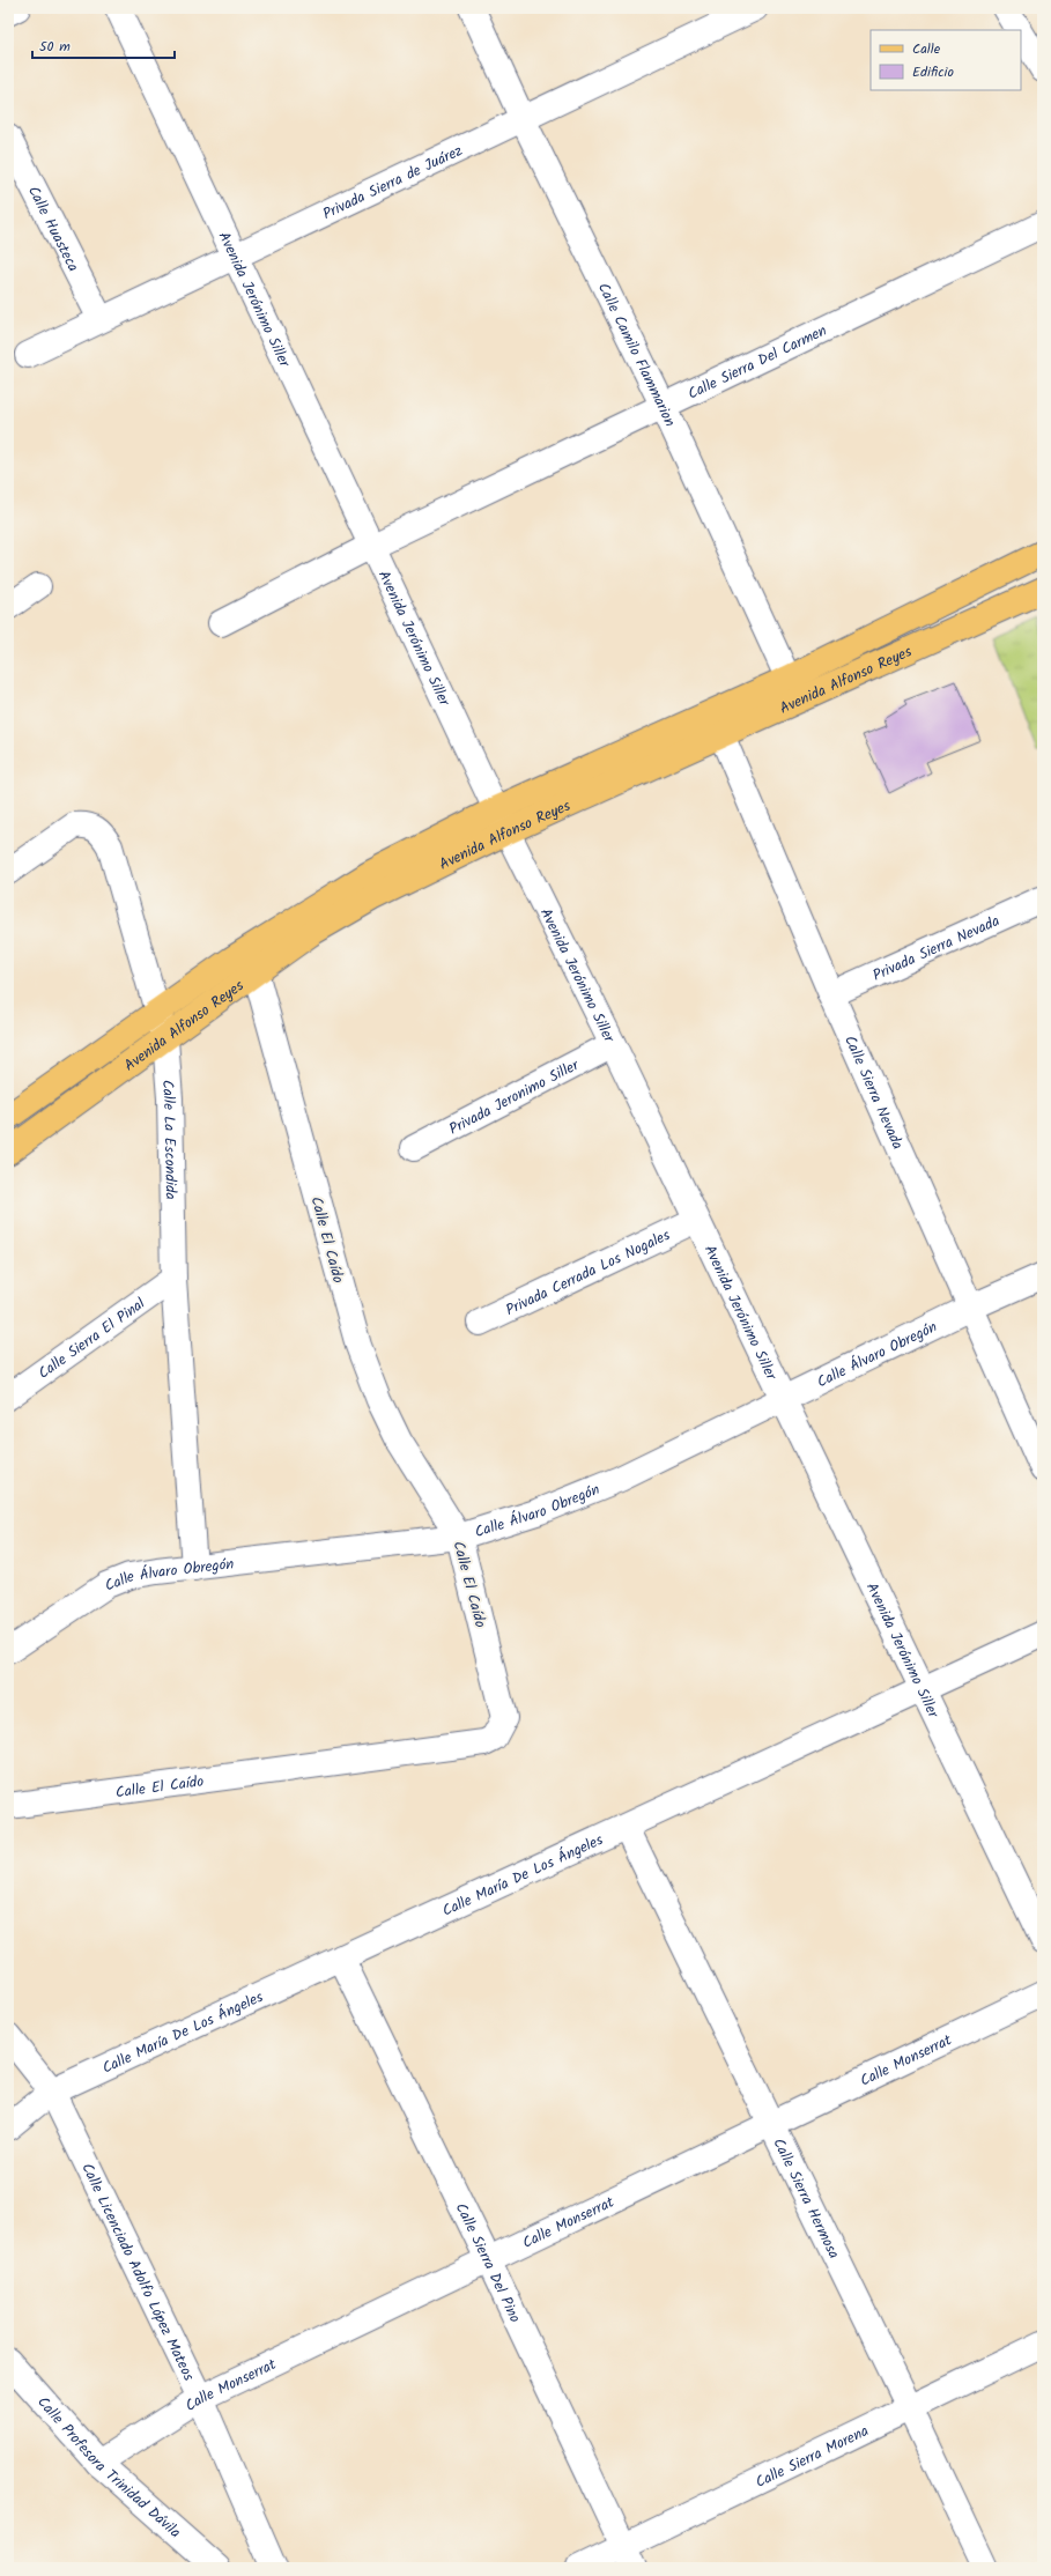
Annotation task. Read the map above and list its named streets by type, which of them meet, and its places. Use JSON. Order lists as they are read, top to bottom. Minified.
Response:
{"streets":{"main road":["Avenida Alfonso Reyes"],"street":["Privada Sierra de Juárez","Calle Huasteca","Avenida Jerónimo Siller","Calle Camilo Flammarion","Calle Sierra Del Carmen","Privada Sierra Nevada","Calle Sierra Nevada","Privada Jeronimo Siller","Calle La Escondida","Calle El Caído","Privada Cerrada Los Nogales","Calle Sierra El Pinal","Calle Álvaro Obregón","Calle María De Los Ángeles","Calle Monserrat","Calle Sierra Hermosa","Calle Sierra Del Pino","Calle Licenciado Adolfo López Mateos","Calle Sierra Morena","Calle Profesora Trinidad Dávila"]},"crossings":[["Privada Sierra de Juárez","Calle Huasteca"],["Privada Sierra de Juárez","Avenida Jerónimo Siller"],["Privada Sierra de Juárez","Calle Camilo Flammarion"],["Avenida Jerónimo Siller","Calle Sierra Del Carmen"],["Avenida Jerónimo Siller","Avenida Alfonso Reyes"],["Avenida Jerónimo Siller","Privada Jeronimo Siller"],["Avenida Jerónimo Siller","Privada Cerrada Los Nogales"],["Avenida Jerónimo Siller","Calle Álvaro Obregón"],["Avenida Jerónimo Siller","Calle María De Los Ángeles"],["Calle Camilo Flammarion","Calle Sierra Del Carmen"],["Calle Camilo Flammarion","Avenida Alfonso Reyes"],["Avenida Alfonso Reyes","Calle Sierra Nevada"],["Avenida Alfonso Reyes","Calle La Escondida"],["Avenida Alfonso Reyes","Calle El Caído"],["Privada Sierra Nevada","Calle Sierra Nevada"],["Calle Sierra Nevada","Calle Álvaro Obregón"],["Calle La Escondida","Calle Sierra El Pinal"],["Calle La Escondida","Calle Álvaro Obregón"],["Calle El Caído","Calle Álvaro Obregón"],["Calle María De Los Ángeles","Calle Sierra Hermosa"],["Calle María De Los Ángeles","Calle Sierra Del Pino"],["Calle María De Los Ángeles","Calle Licenciado Adolfo López Mateos"],["Calle Monserrat","Calle Sierra Hermosa"],["Calle Monserrat","Calle Sierra Del Pino"],["Calle Monserrat","Calle Licenciado Adolfo López Mateos"],["Calle Monserrat","Calle Profesora Trinidad Dávila"],["Calle Sierra Hermosa","Calle Sierra Morena"],["Calle Sierra Del Pino","Calle Sierra Morena"]],"legend":["Calle","Edificio"],"scale_bar":"50 m"}
